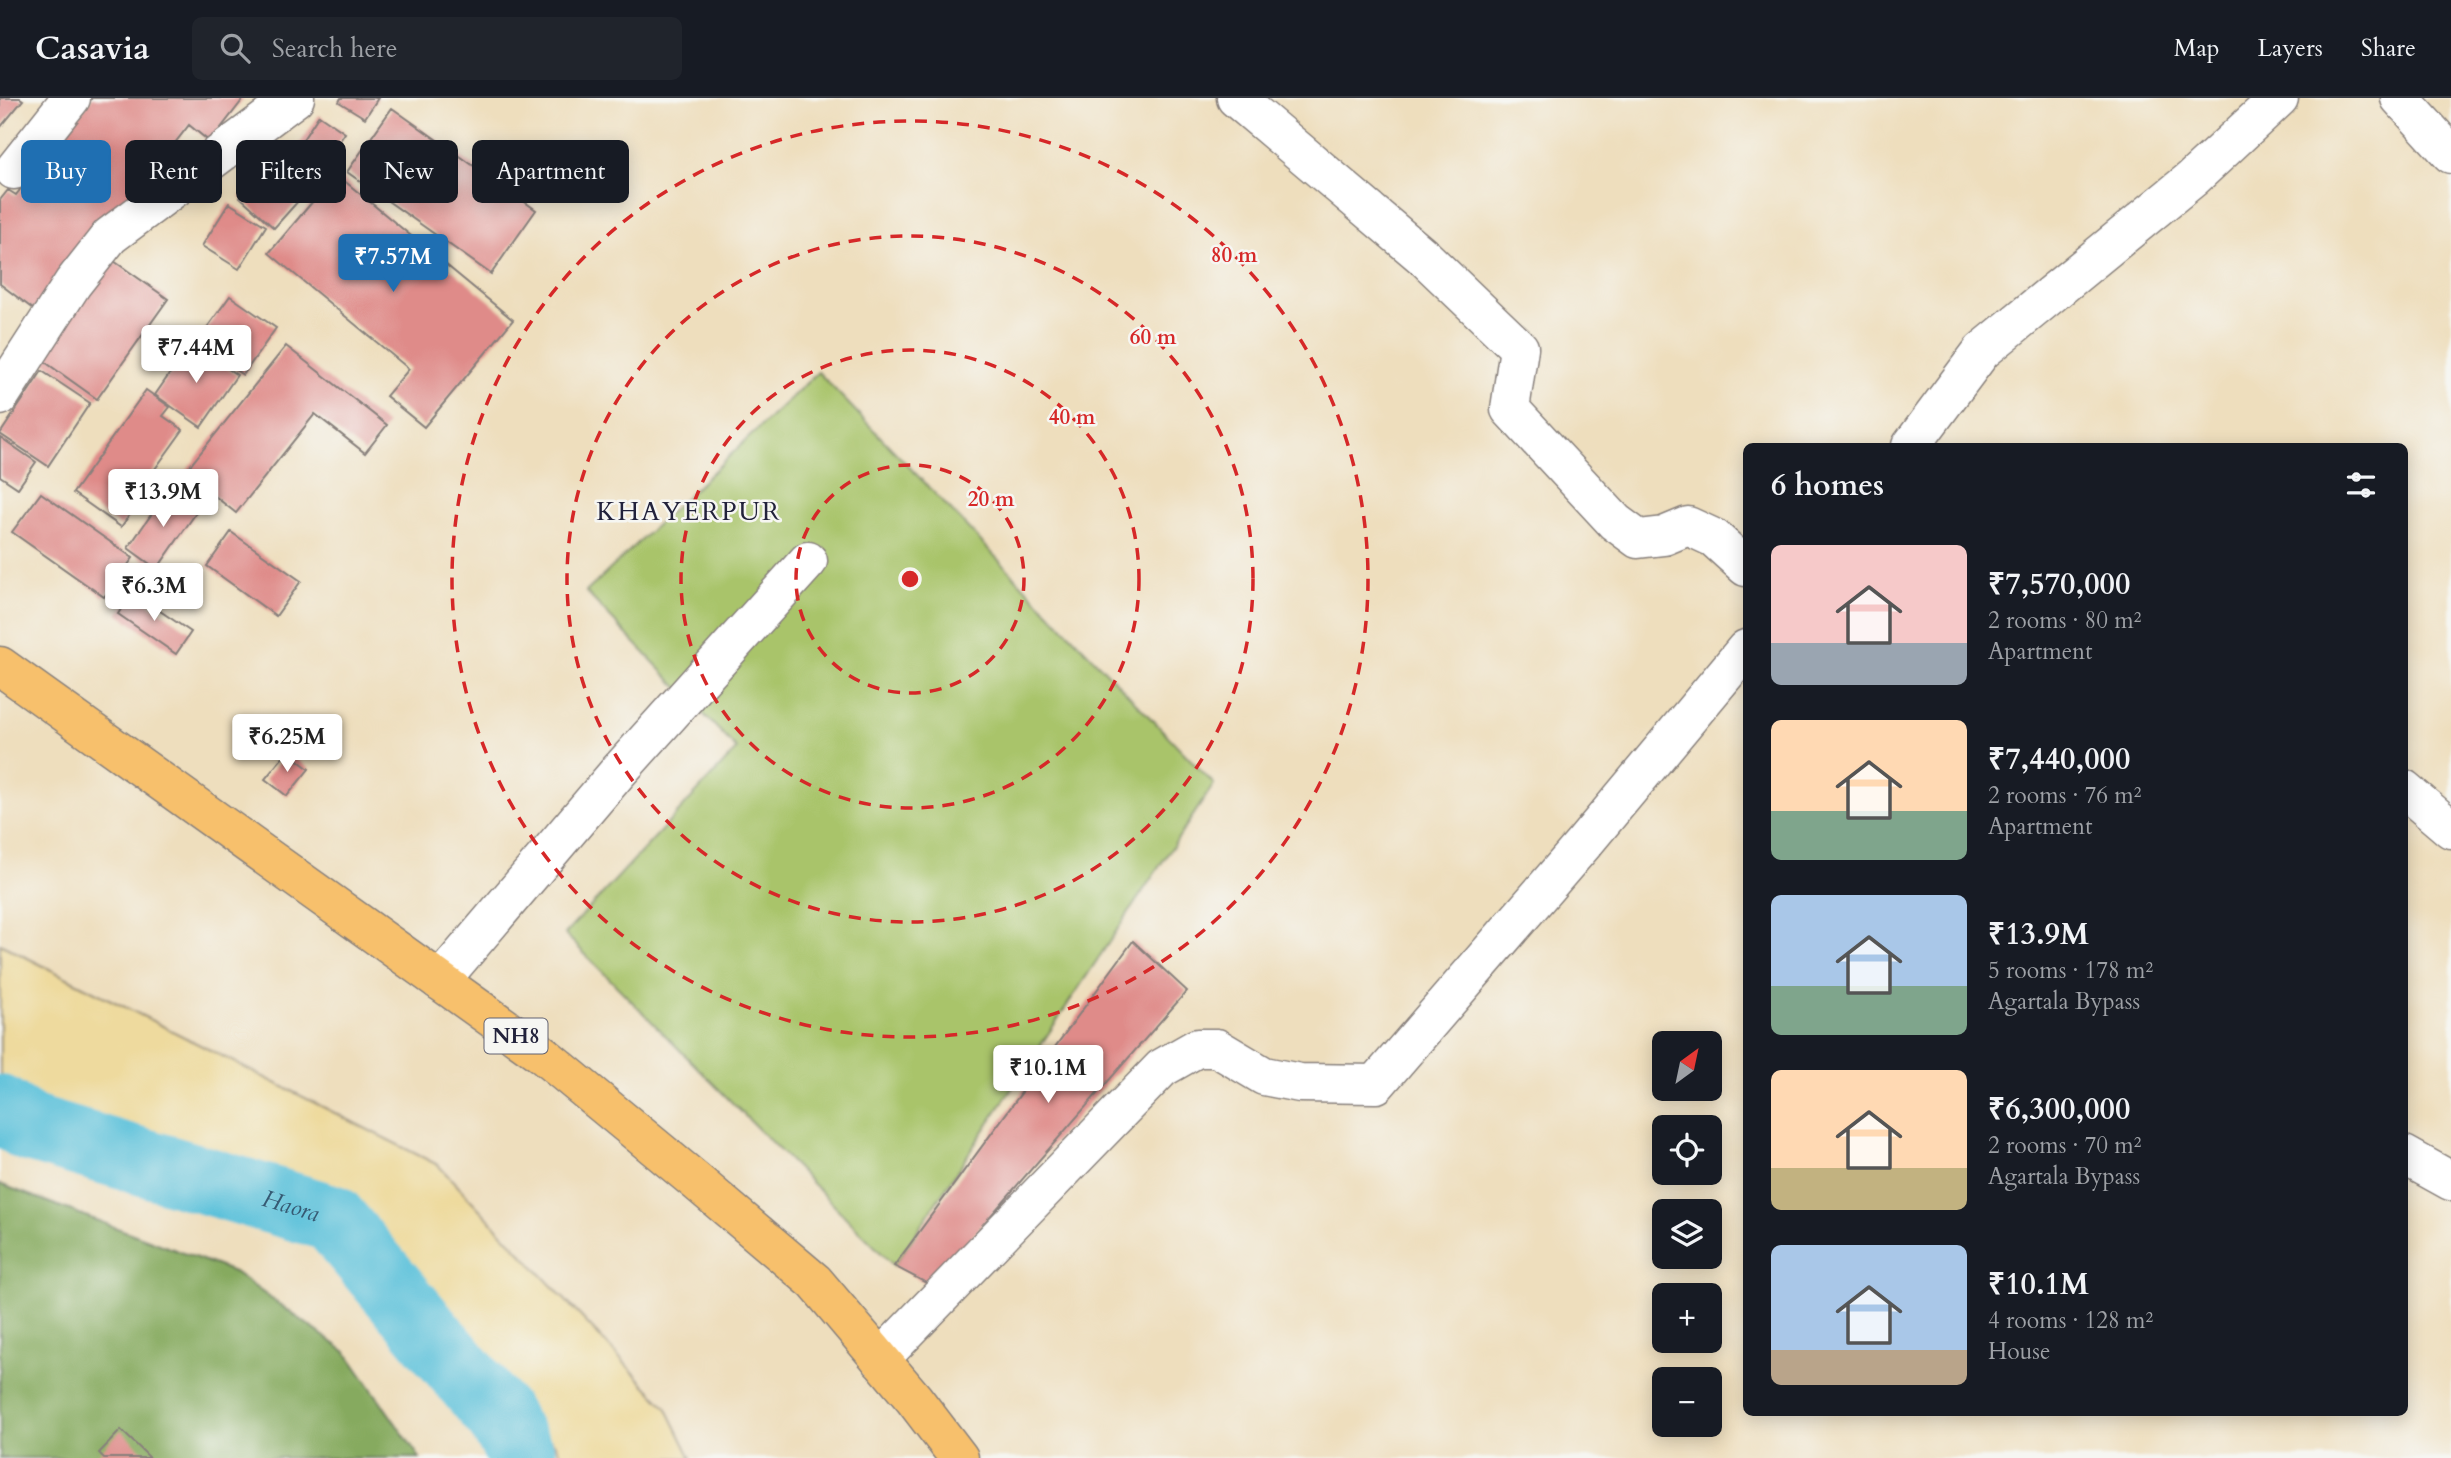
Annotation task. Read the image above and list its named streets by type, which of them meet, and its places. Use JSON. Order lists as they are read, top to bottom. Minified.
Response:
{"streets":{"highway":["NH8"]},"districts":["KHAYERPUR"],"water":["Haora"],"north":"top right","page":{"header":"Casavia","search":"Search here","nav":["Map","Layers","Share"],"chip":["Buy","Rent","Filters","New","Apartment"],"price":["₹7.57M","₹7.44M","₹13.9M","₹6.3M","₹6.25M","₹10.1M"],"heading":"6 homes","list":[{"name":"₹7,570,000","note":"2 rooms · 80 m² · Apartment"},{"name":"₹7,440,000","note":"2 rooms · 76 m² · Apartment"},{"name":"₹13.9M","note":"5 rooms · 178 m² · Agartala Bypass"},{"name":"₹6,300,000","note":"2 rooms · 70 m² · Agartala Bypass"},{"name":"₹10.1M","note":"4 rooms · 128 m² · House"}],"map_buttons":["+","−"]},"rings":["80 m","60 m","40 m","20 m"]}
